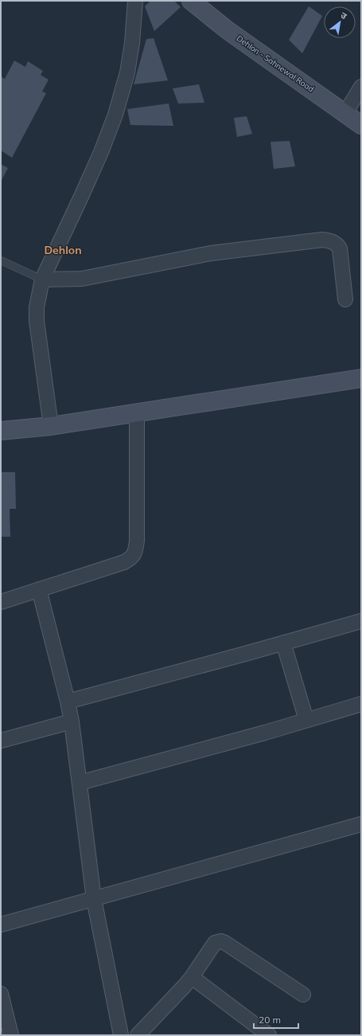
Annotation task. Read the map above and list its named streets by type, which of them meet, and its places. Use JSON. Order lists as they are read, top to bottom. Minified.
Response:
{"streets":{"street":["Dehlon - Sahnewal Road"]},"districts":["Dehlon"],"scale_bar":"20 m","north":"top right"}
